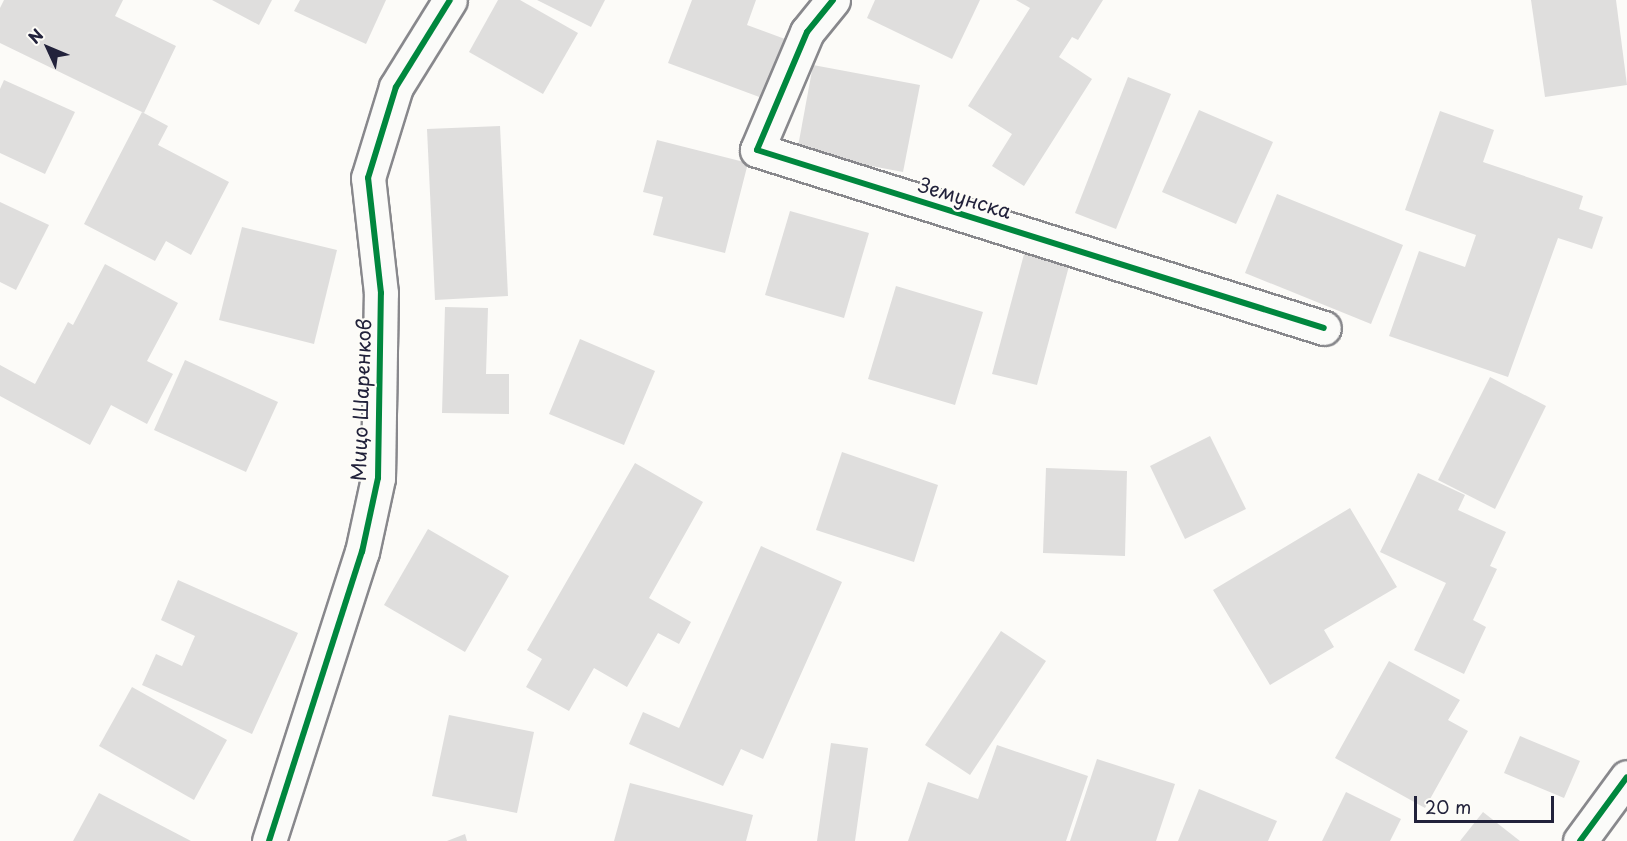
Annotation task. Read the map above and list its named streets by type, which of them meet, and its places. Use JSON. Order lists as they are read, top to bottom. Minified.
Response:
{"streets":{"street":["Земунска","Мицо Шаренков"]},"scale_bar":"20 m","north":"top left"}
